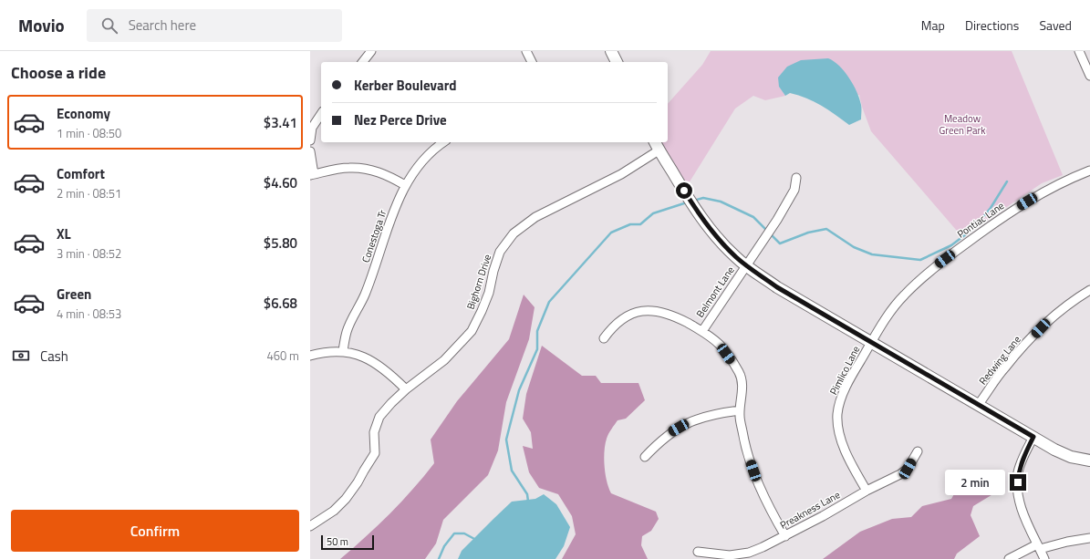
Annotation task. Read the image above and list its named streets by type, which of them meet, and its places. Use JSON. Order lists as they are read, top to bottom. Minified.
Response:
{"streets":{"street":["Pontiac Lane","Conestoga Tr","Bighorn Drive","Belmont Lane","Redwing Lane","Pimlico Lane","Preakness Lane"]},"crossings":[["Pontiac Lane","Pimlico Lane"],["Pimlico Lane","Preakness Lane"]],"parks":["Meadow Green Park"],"scale_bar":"50 m","page":{"header":"Movio","search":"Search here","nav":["Map","Directions","Saved"],"heading":"Choose a ride","banner":["Kerber Boulevard","Nez Perce Drive"],"list":[{"name":"Economy","note":"1 min · 08:50","value":"$3.41"},{"name":"Comfort","note":"2 min · 08:51","value":"$4.60"},{"name":"XL","note":"3 min · 08:52","value":"$5.80"},{"name":"Green","note":"4 min · 08:53","value":"$6.68"}],"pay":["Cash","460 m"],"bubble":"2 min","buttons":"Confirm","scale":"50 m"}}
